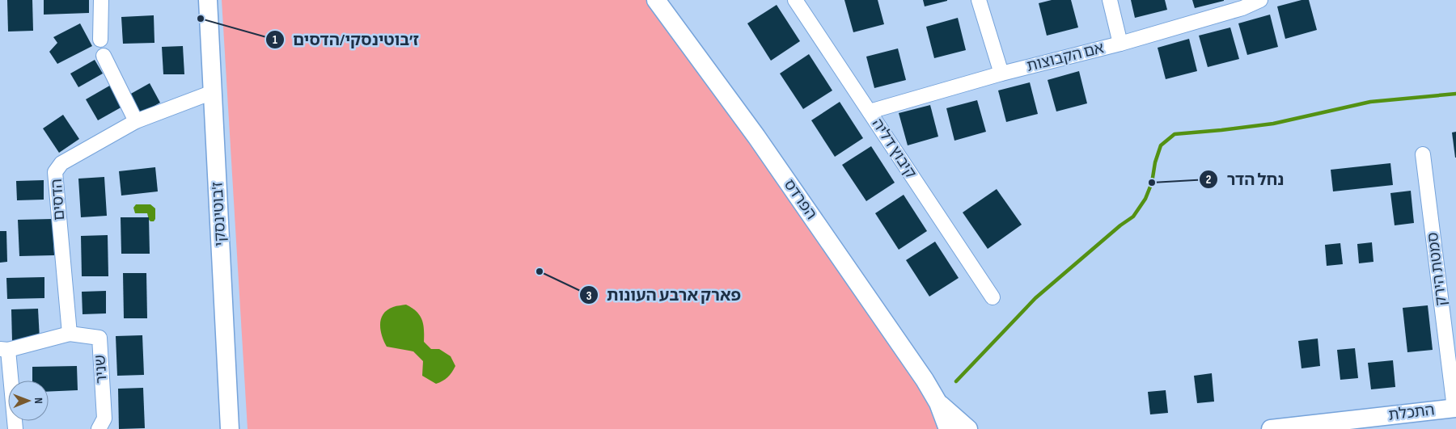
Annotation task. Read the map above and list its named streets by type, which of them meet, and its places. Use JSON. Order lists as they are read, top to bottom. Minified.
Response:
{"streets":{"street":["אם הקבוצות","קיבוץ דליה","הדסים","הפרדס","ז'בוטינסקי","סמטת הירק","שניר","התכלת"]},"crossings":[["אם הקבוצות","קיבוץ דליה"],["הדסים","ז'בוטינסקי"],["הדסים","שניר"],["סמטת הירק","התכלת"]],"places":["ז׳בוטינסקי/הדסים","נחל הדר","פארק ארבע העונות"],"north":"right"}
